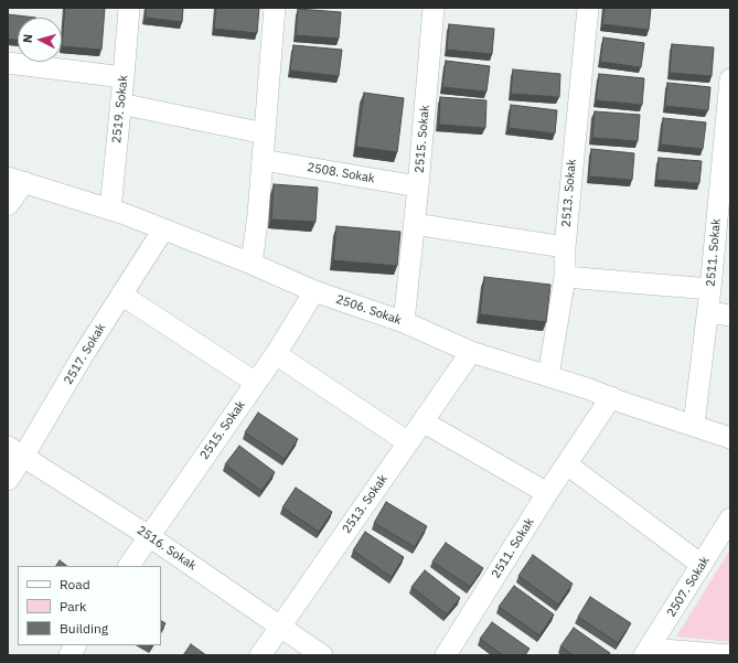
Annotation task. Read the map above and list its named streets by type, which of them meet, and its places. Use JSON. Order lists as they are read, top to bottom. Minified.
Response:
{"streets":{"street":["2519. Sokak","2515. Sokak","2508. Sokak","2513. Sokak","2511. Sokak","2506. Sokak","2517. Sokak","2516. Sokak","2507. Sokak"]},"crossings":[["2519. Sokak","2506. Sokak"],["2515. Sokak","2508. Sokak"],["2515. Sokak","2506. Sokak"],["2515. Sokak","2516. Sokak"],["2513. Sokak","2506. Sokak"],["2513. Sokak","2516. Sokak"],["2511. Sokak","2506. Sokak"],["2506. Sokak","2517. Sokak"],["2517. Sokak","2516. Sokak"]],"legend":["Road","Park","Building"],"north":"left"}
